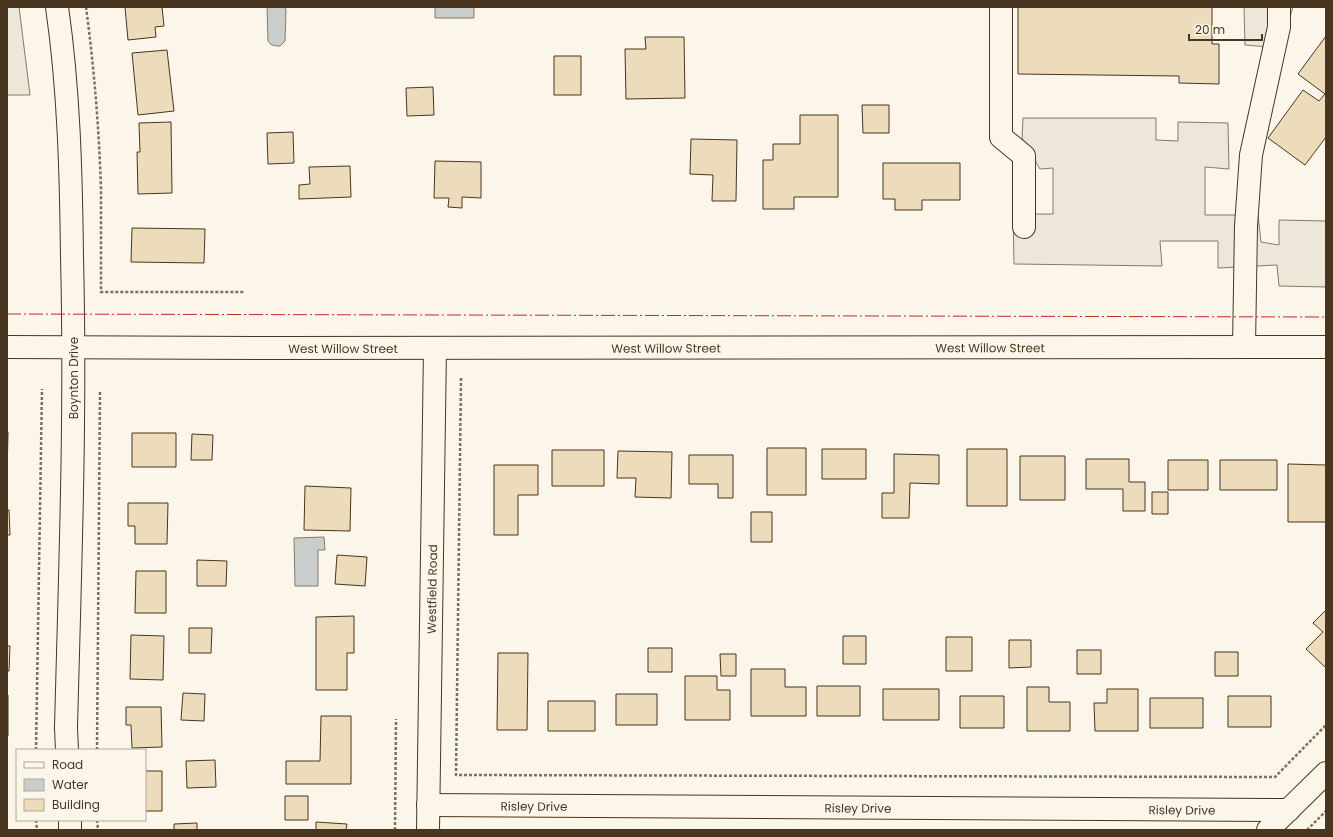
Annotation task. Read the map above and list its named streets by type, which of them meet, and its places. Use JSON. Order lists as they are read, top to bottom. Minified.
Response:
{"streets":{"street":["West Willow Street","Boynton Drive","Westfield Road","Risley Drive"]},"crossings":[["West Willow Street","Boynton Drive"],["West Willow Street","Westfield Road"],["Westfield Road","Risley Drive"]],"legend":["Road","Water","Building"],"scale_bar":"20 m"}
